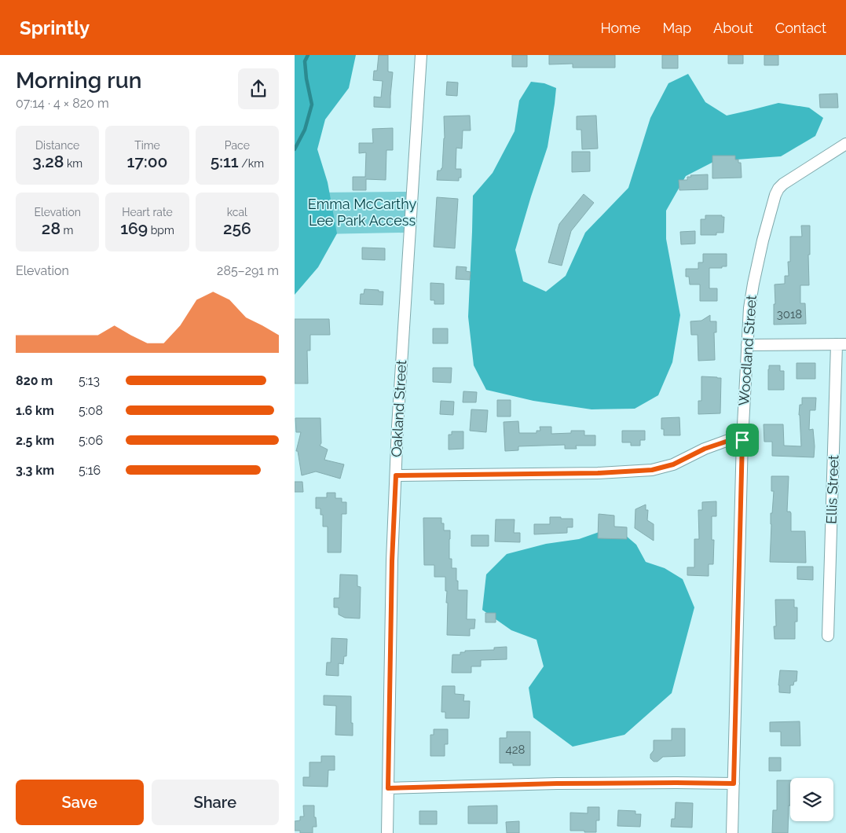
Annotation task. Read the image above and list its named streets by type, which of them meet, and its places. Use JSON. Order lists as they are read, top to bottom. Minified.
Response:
{"streets":{"street":["Woodland Street","Oakland Street","Ellis Street"]},"parks":["Emma McCarthy Lee Park Access"],"house_numbers":["3018","428"],"page":{"header":"Sprintly","nav":["Home","Map","About","Contact"],"heading":["Morning run","07:14 · 4 × 820 m"],"stats":[["Distance","3.28 km"],["Time","17:00"],["Pace","5:11 /km"],["Elevation","28 m"],["Heart rate","169 bpm"],["kcal","256"]],"chart":["Elevation","285–291 m"],"list":[{"name":"820 m","note":"5:13"},{"name":"1.6 km","note":"5:08"},{"name":"2.5 km","note":"5:06"},{"name":"3.3 km","note":"5:16"}],"buttons":["Save","Share"]}}
